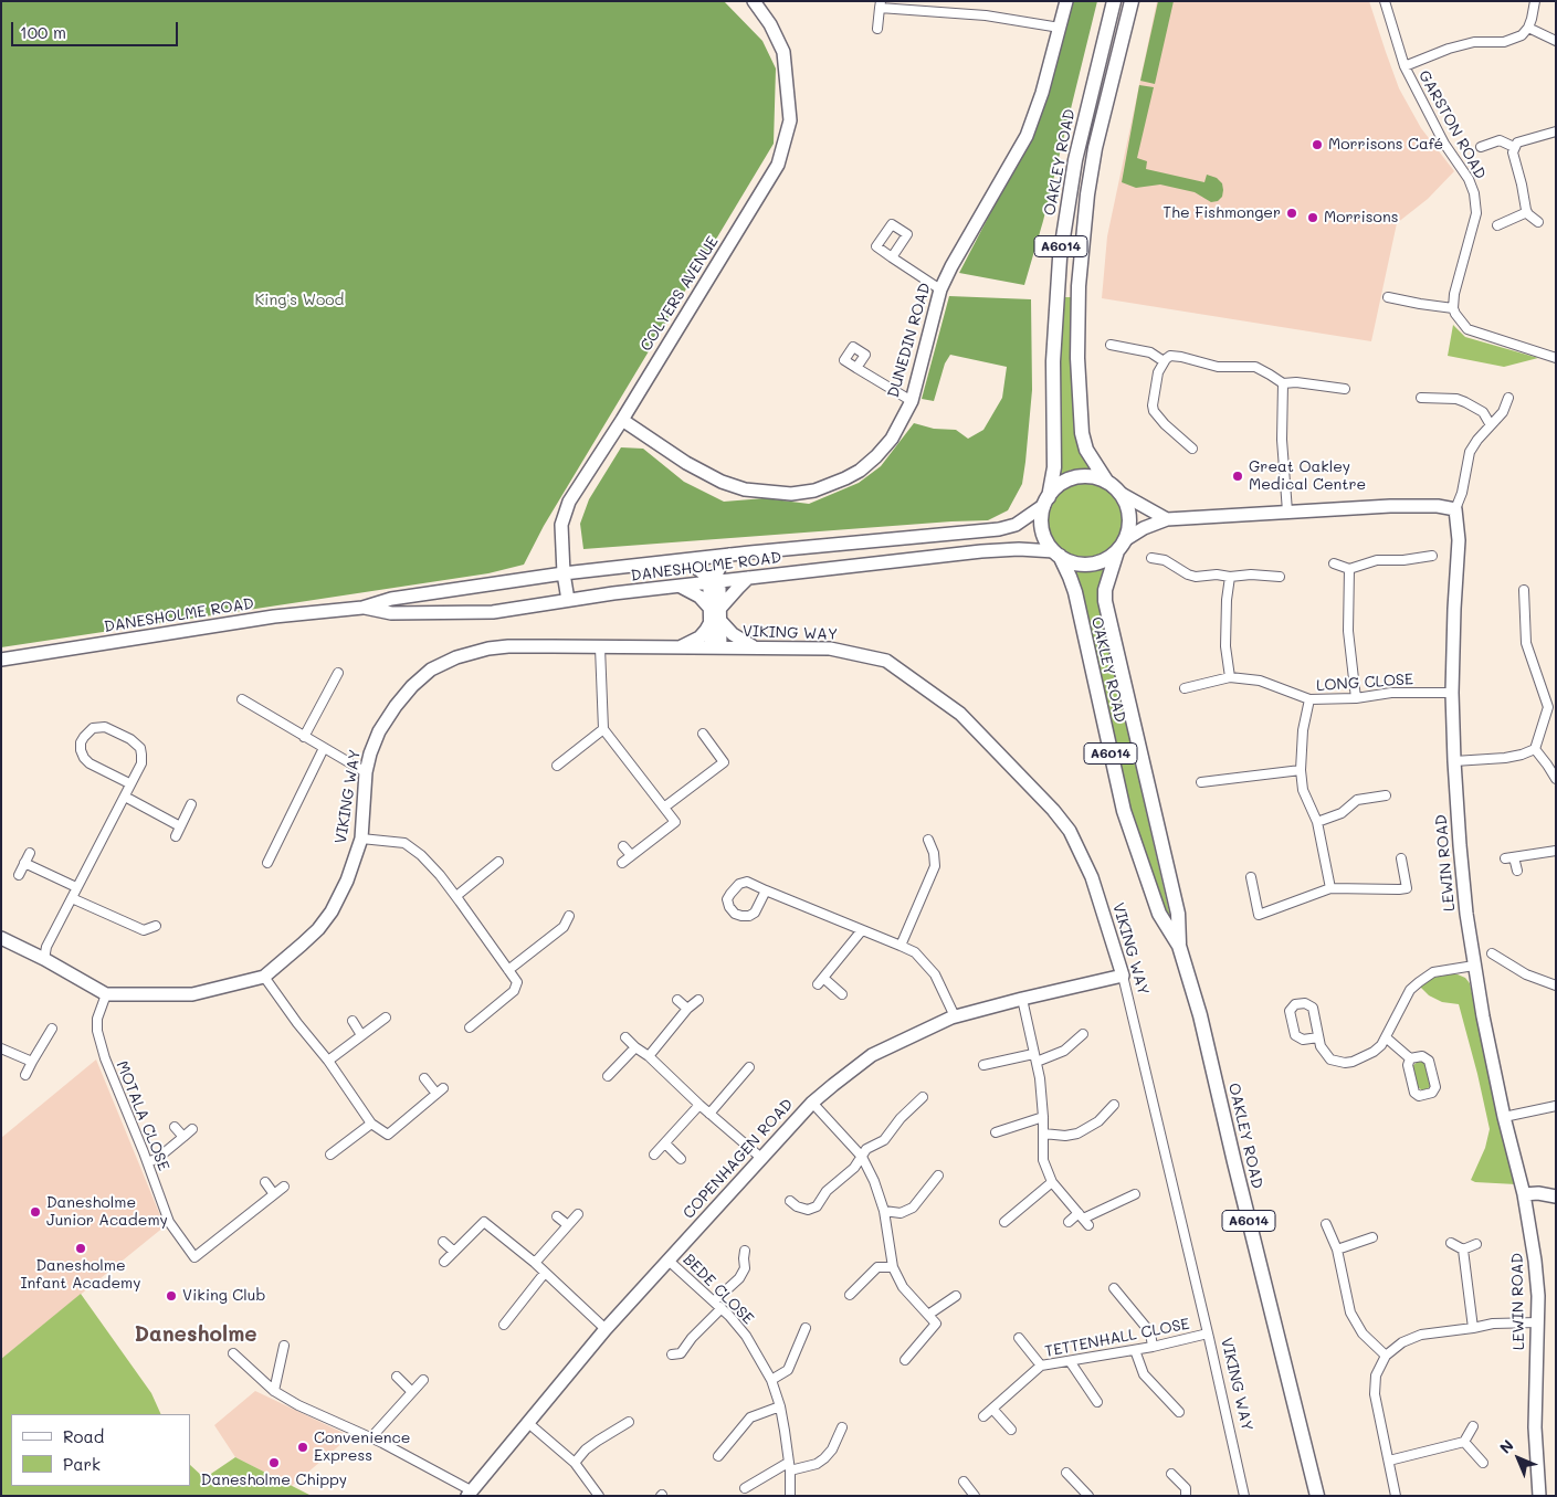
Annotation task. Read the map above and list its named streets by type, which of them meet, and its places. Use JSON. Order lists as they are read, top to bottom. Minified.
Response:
{"streets":{"main road":["OAKLEY ROAD","A6014"],"street":["GARSTON ROAD","COLYERS AVENUE","DUNEDIN ROAD","DANESHOLME ROAD","VIKING WAY","LONG CLOSE","LEWIN ROAD","MOTALA CLOSE","COPENHAGEN ROAD","BEDE CLOSE","TETTENHALL CLOSE"]},"crossings":[["OAKLEY ROAD","A6014"],["OAKLEY ROAD","DANESHOLME ROAD"],["A6014","DANESHOLME ROAD"],["COLYERS AVENUE","DUNEDIN ROAD"],["COLYERS AVENUE","DANESHOLME ROAD"],["VIKING WAY","MOTALA CLOSE"],["VIKING WAY","COPENHAGEN ROAD"],["VIKING WAY","TETTENHALL CLOSE"],["LONG CLOSE","LEWIN ROAD"],["COPENHAGEN ROAD","BEDE CLOSE"]],"districts":["Danesholme"],"parks":["King's Wood"],"places":["Morrisons Café","The Fishmonger","Morrisons","Great Oakley Medical Centre","Danesholme Junior Academy","Danesholme Infant Academy","Viking Club","Convenience Express","Danesholme Chippy"],"legend":["Road","Park"],"scale_bar":"100 m","north":"top left"}
